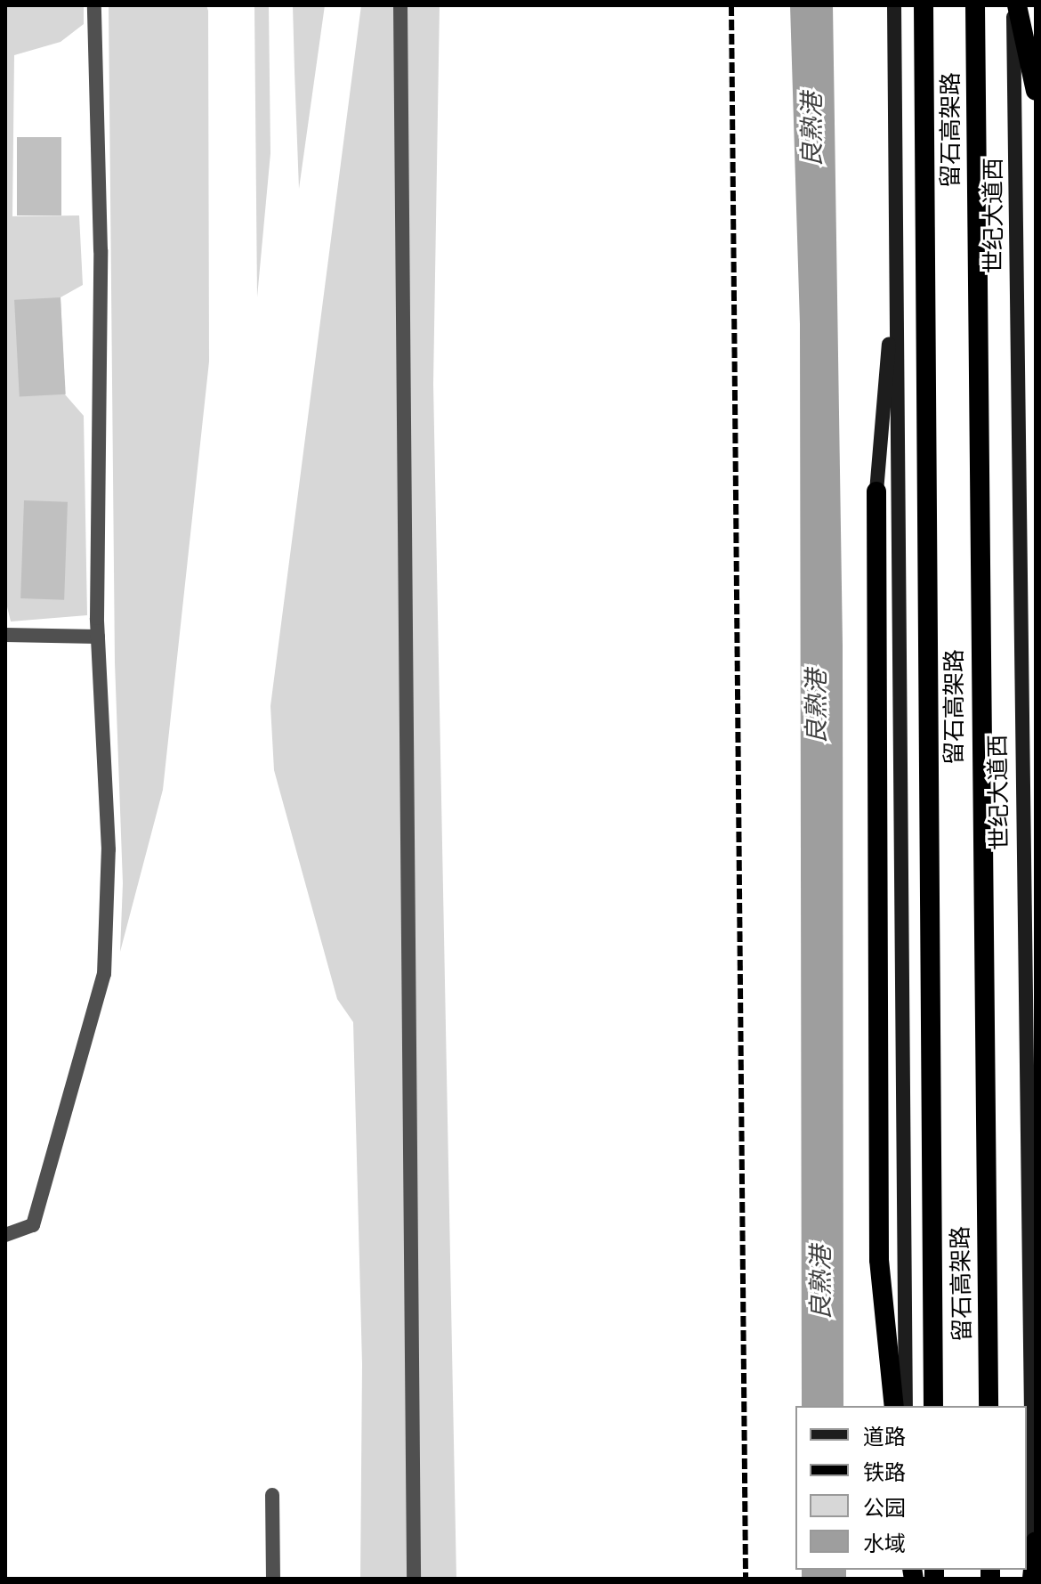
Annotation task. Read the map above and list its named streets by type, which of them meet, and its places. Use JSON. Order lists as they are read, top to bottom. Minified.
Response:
{"streets":{"highway":["留石高架路"],"main road":["世纪大道西"]},"water":["良熟港"],"legend":["道路","铁路","公园","水域"]}
